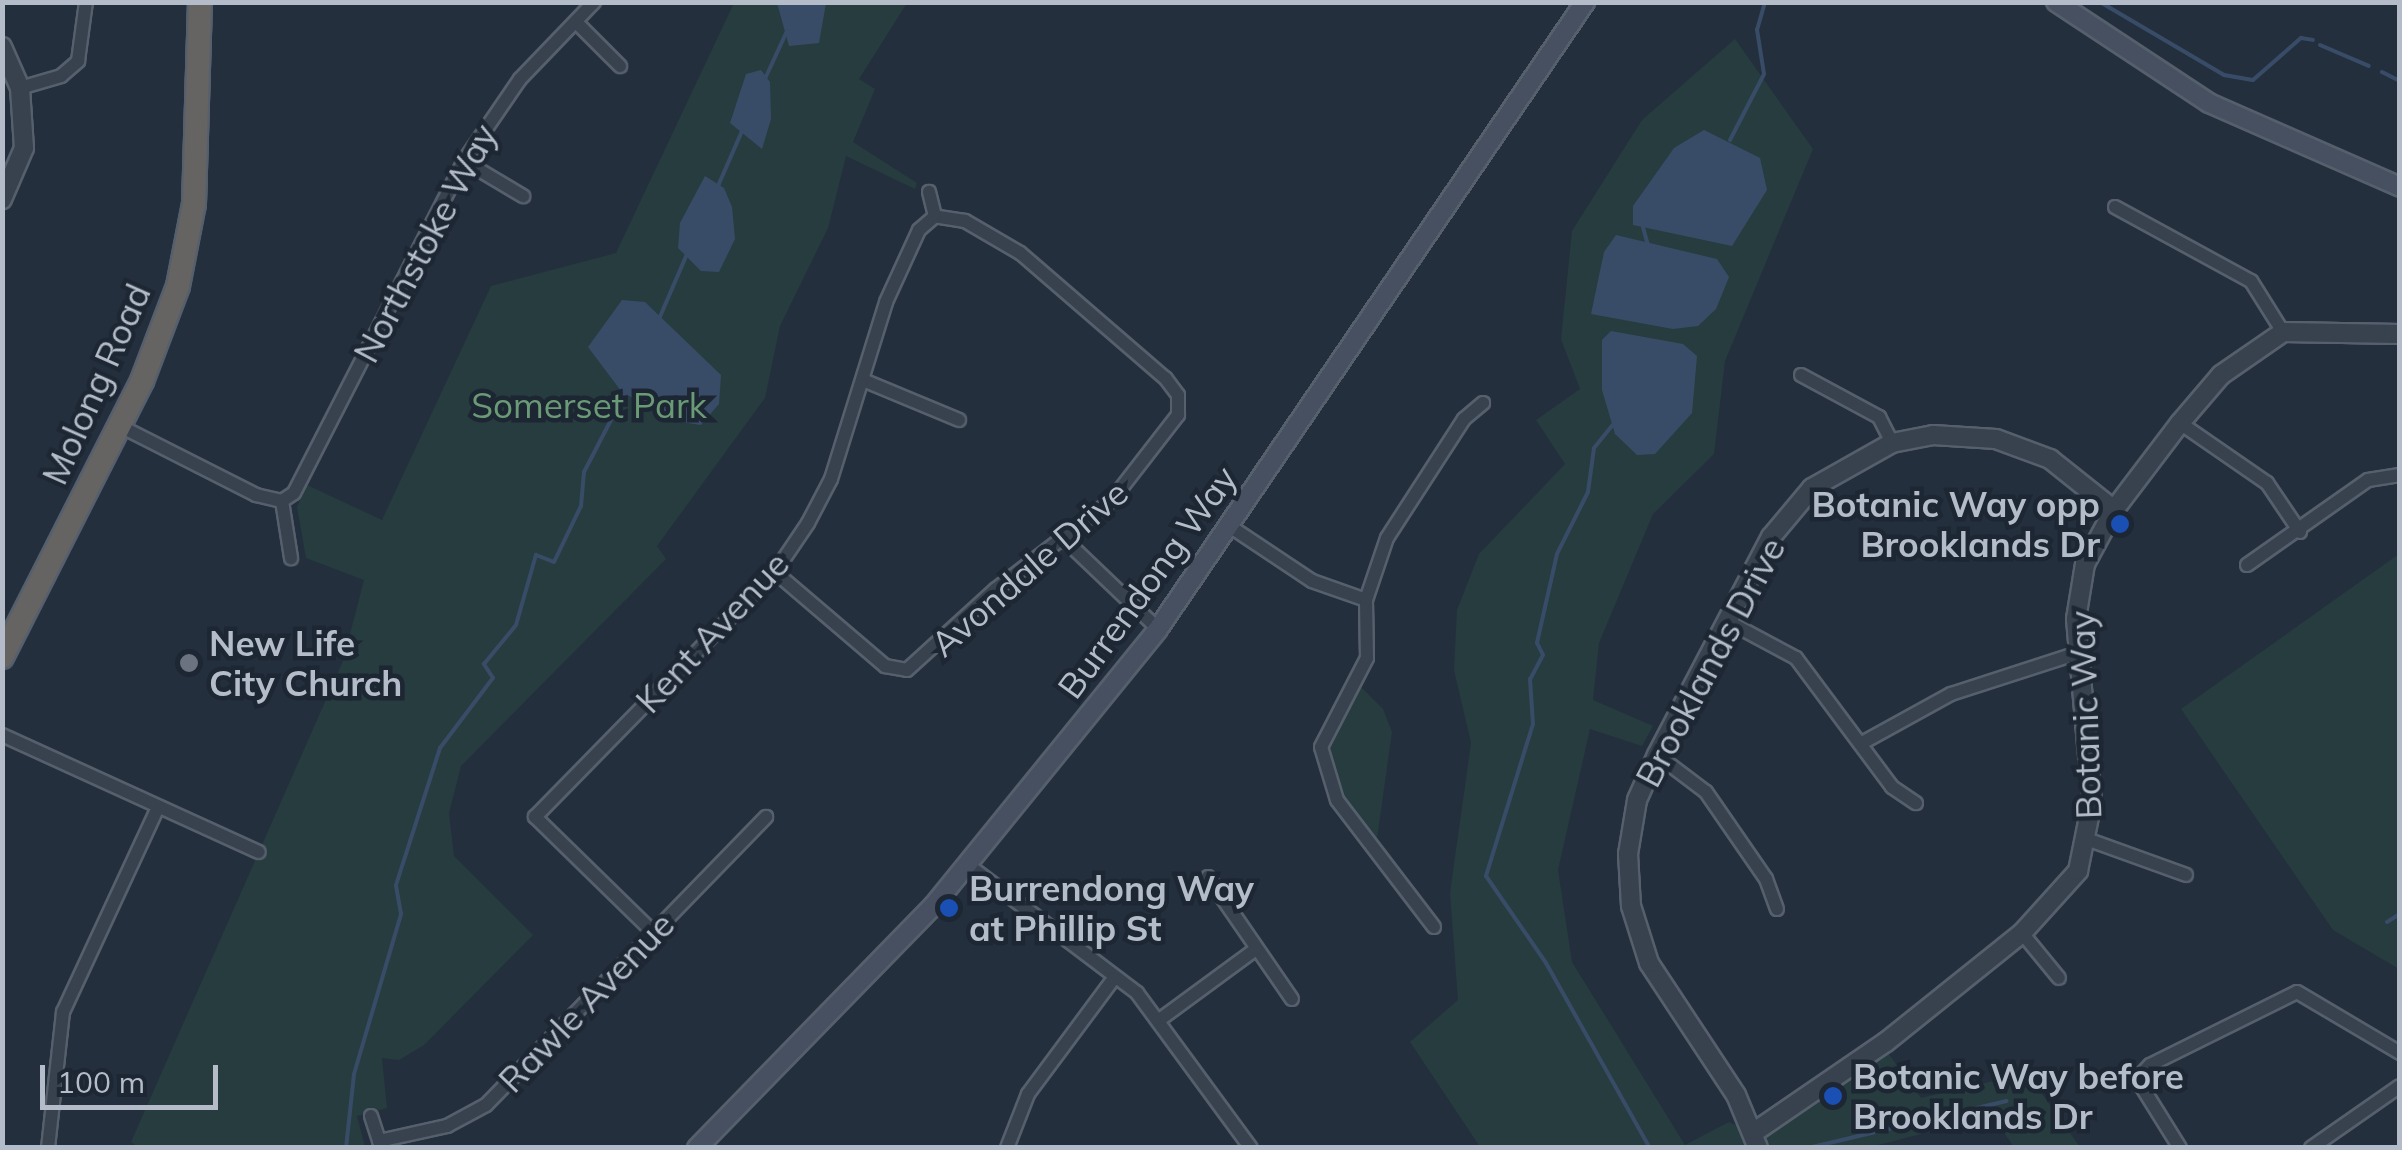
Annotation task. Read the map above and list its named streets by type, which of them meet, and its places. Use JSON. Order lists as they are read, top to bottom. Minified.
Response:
{"streets":{"highway":["Molong Road"],"main road":["Burrendong Way"],"street":["Northstoke Way","Avondale Drive","Kent Avenue","Brooklands Drive","Botanic Way","Rawle Avenue"]},"crossings":[["Avondale Drive","Kent Avenue"],["Kent Avenue","Rawle Avenue"],["Brooklands Drive","Botanic Way"]],"parks":["Somerset Park"],"places":["Botanic Way opp Brooklands Dr","New Life City Church","Burrendong Way at Phillip St","Botanic Way before Brooklands Dr"],"scale_bar":"100 m"}
